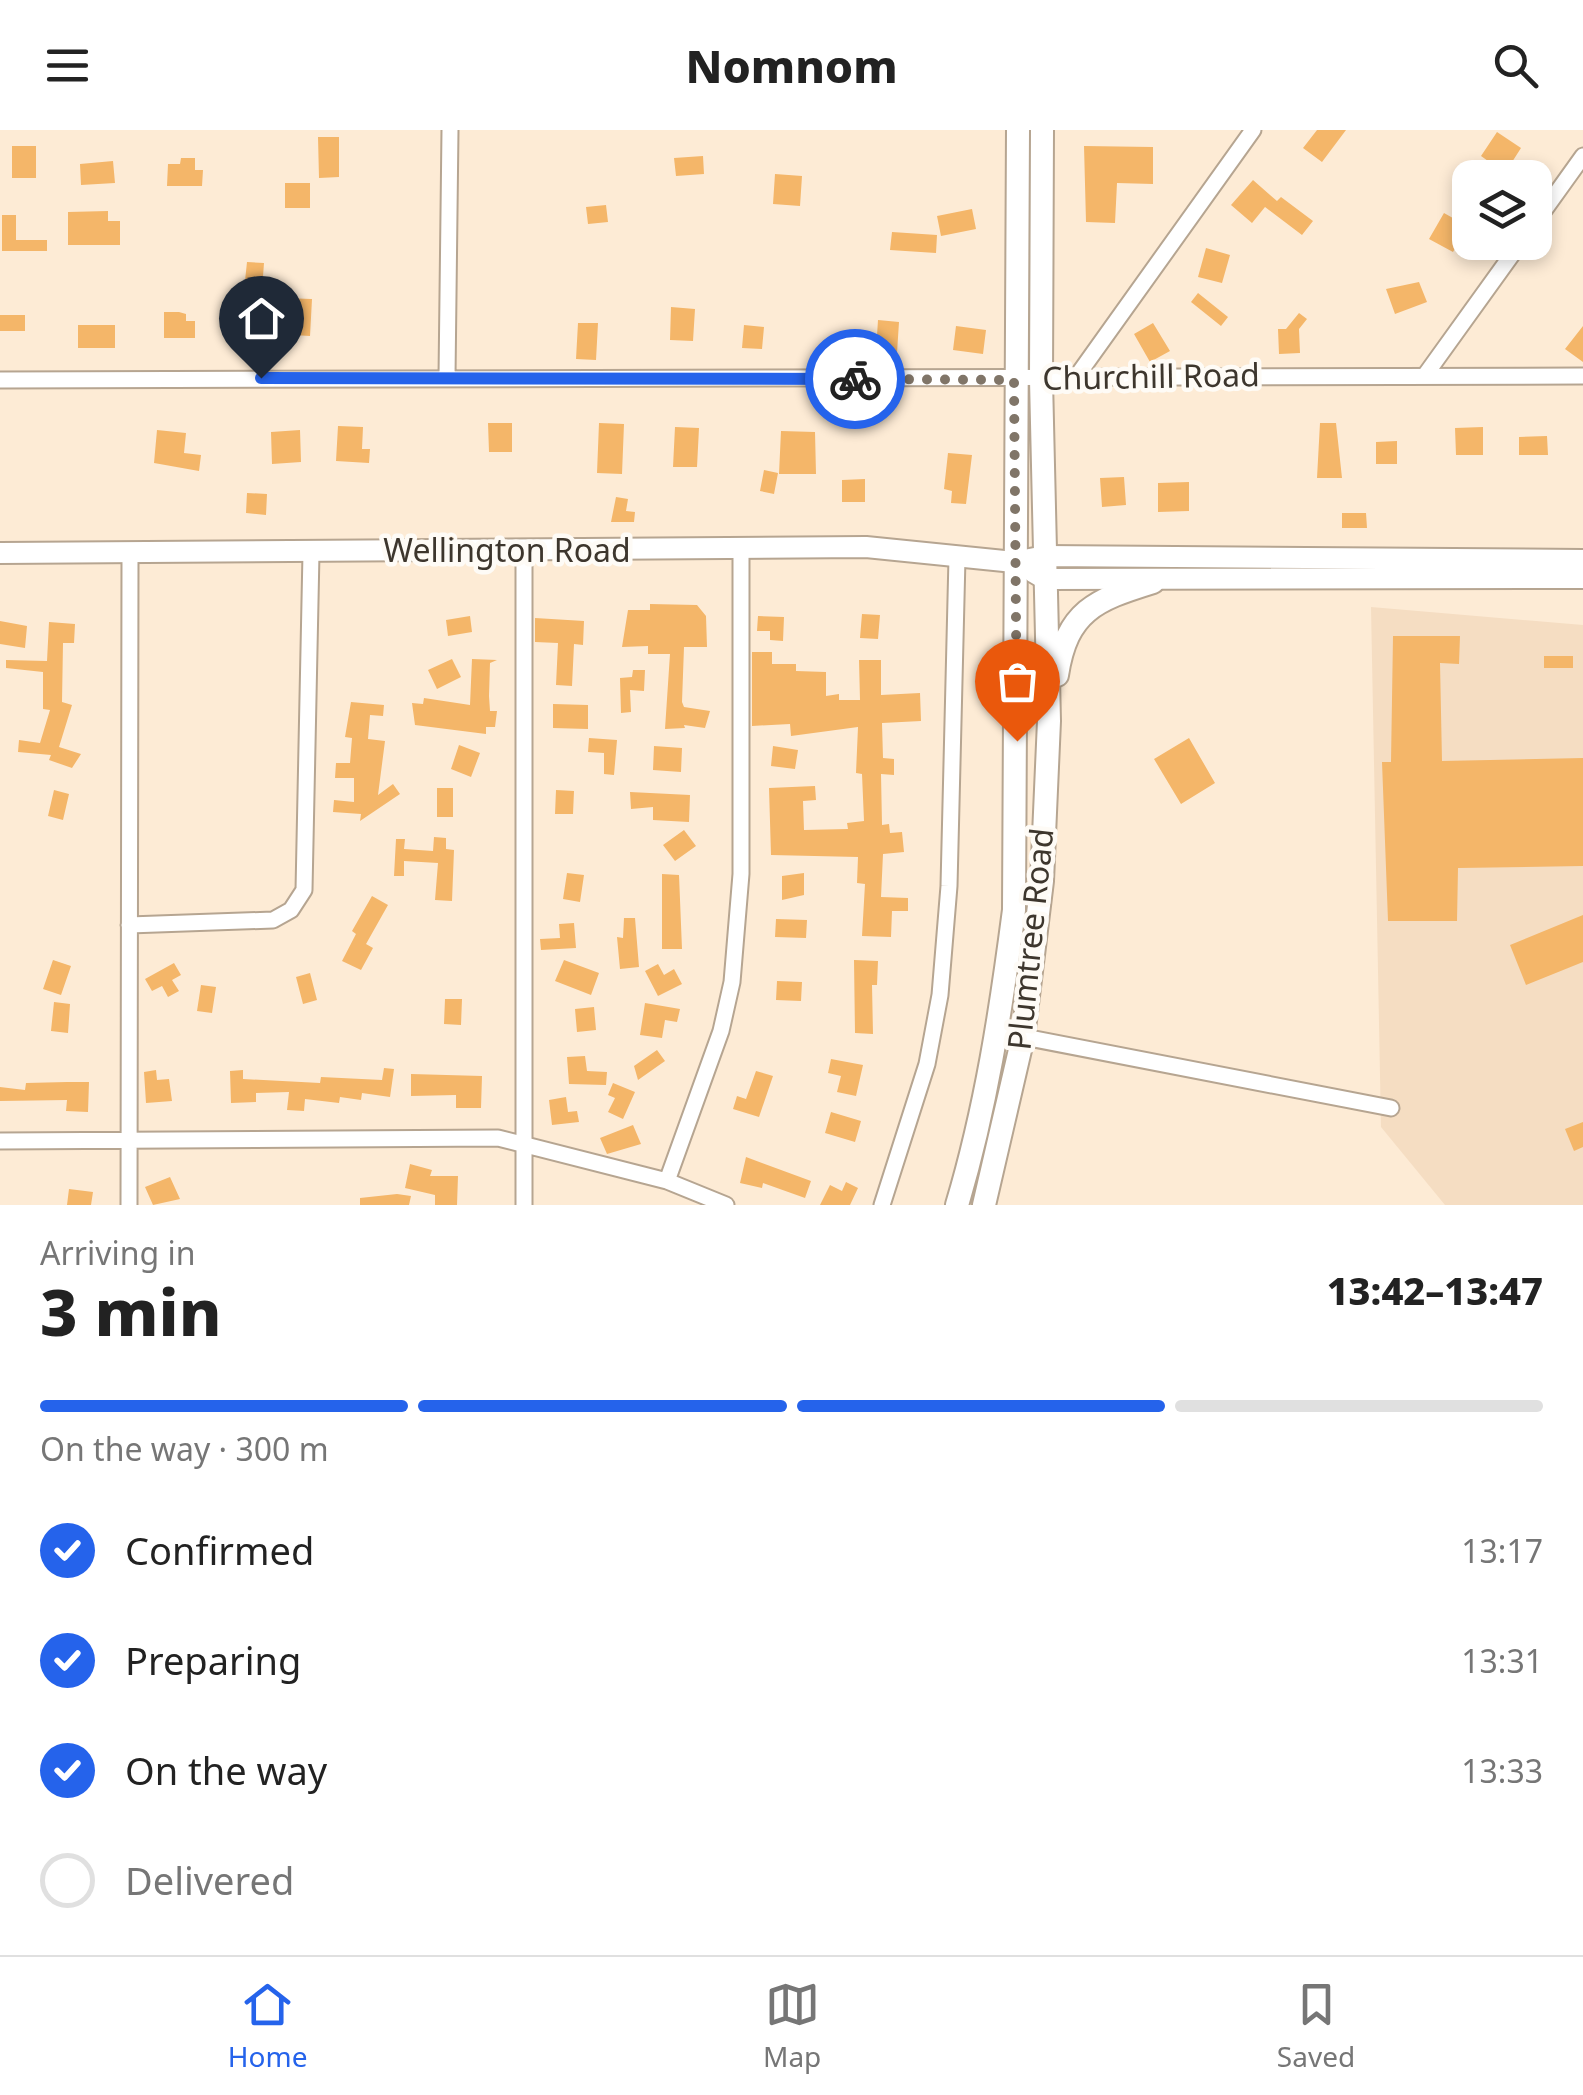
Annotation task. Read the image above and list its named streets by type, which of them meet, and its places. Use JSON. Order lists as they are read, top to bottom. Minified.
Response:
{"streets":{"highway":["Plumtree Road"],"main road":["Wellington Road"],"street":["Churchill Road"]},"crossings":[["Churchill Road","Plumtree Road"],["Wellington Road","Plumtree Road"]],"page":{"header":"Nomnom","heading":["3 min","Arriving in","13:42–13:47"],"bar":"On the way · 300 m","list":[["Confirmed","13:17"],["Preparing","13:31"],["On the way","13:33"],"Delivered"],"tabs":["Home","Map","Saved"]}}
